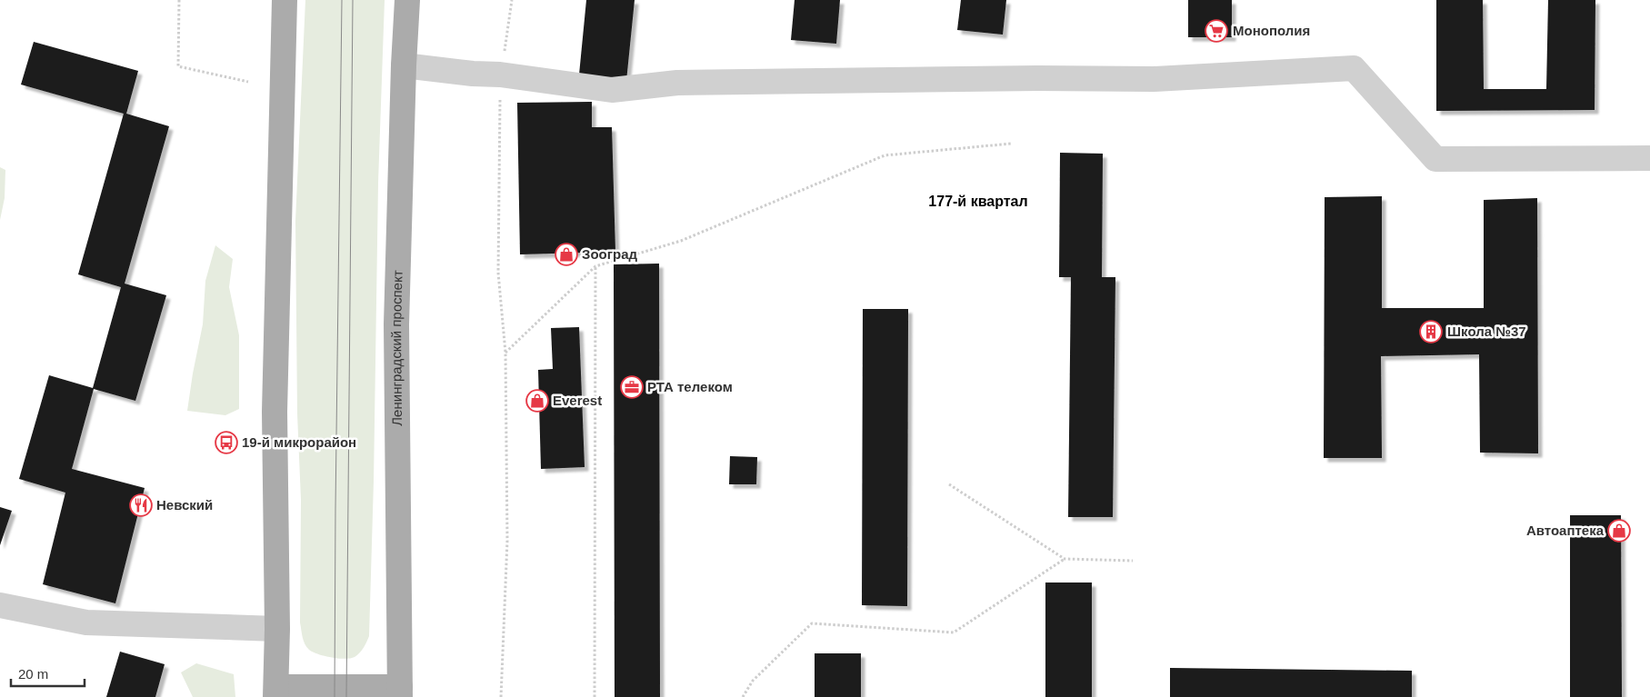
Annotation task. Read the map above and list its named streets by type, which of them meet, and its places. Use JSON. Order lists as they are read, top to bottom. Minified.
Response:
{"streets":{"main road":["Ленинградский проспект"]},"districts":["177-й квартал"],"places":{"supermarket":["Монополия"],"shop":["Зооград","Everest","Автоаптека"],"building":["Школа №37"],"office":["РТА телеком"],"bus stop":["19-й микрорайон"],"restaurant":["Невский"]},"scale_bar":"20 m"}
